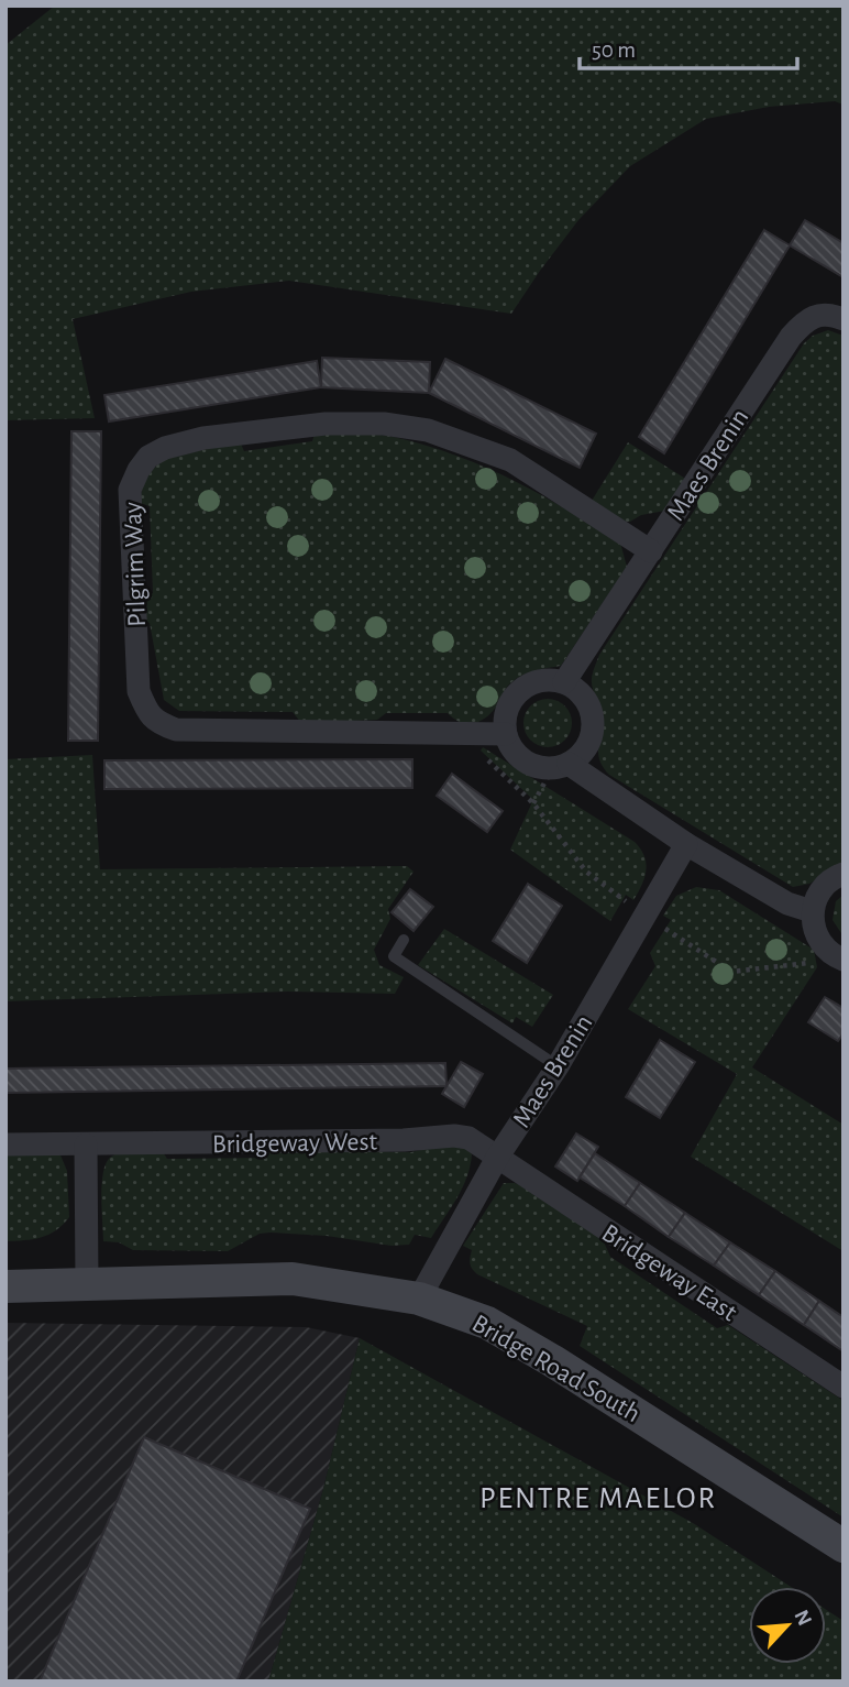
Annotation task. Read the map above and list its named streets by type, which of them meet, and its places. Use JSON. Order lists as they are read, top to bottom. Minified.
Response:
{"streets":{"street":["Maes Brenin","Pilgrim Way","Bridgeway West","Bridgeway East","Bridge Road South"]},"crossings":[["Maes Brenin","Pilgrim Way"],["Maes Brenin","Bridgeway West"],["Maes Brenin","Bridgeway East"],["Maes Brenin","Bridge Road South"],["Bridgeway West","Bridgeway East"]],"districts":["PENTRE MAELOR"],"scale_bar":"50 m","north":"top right"}
